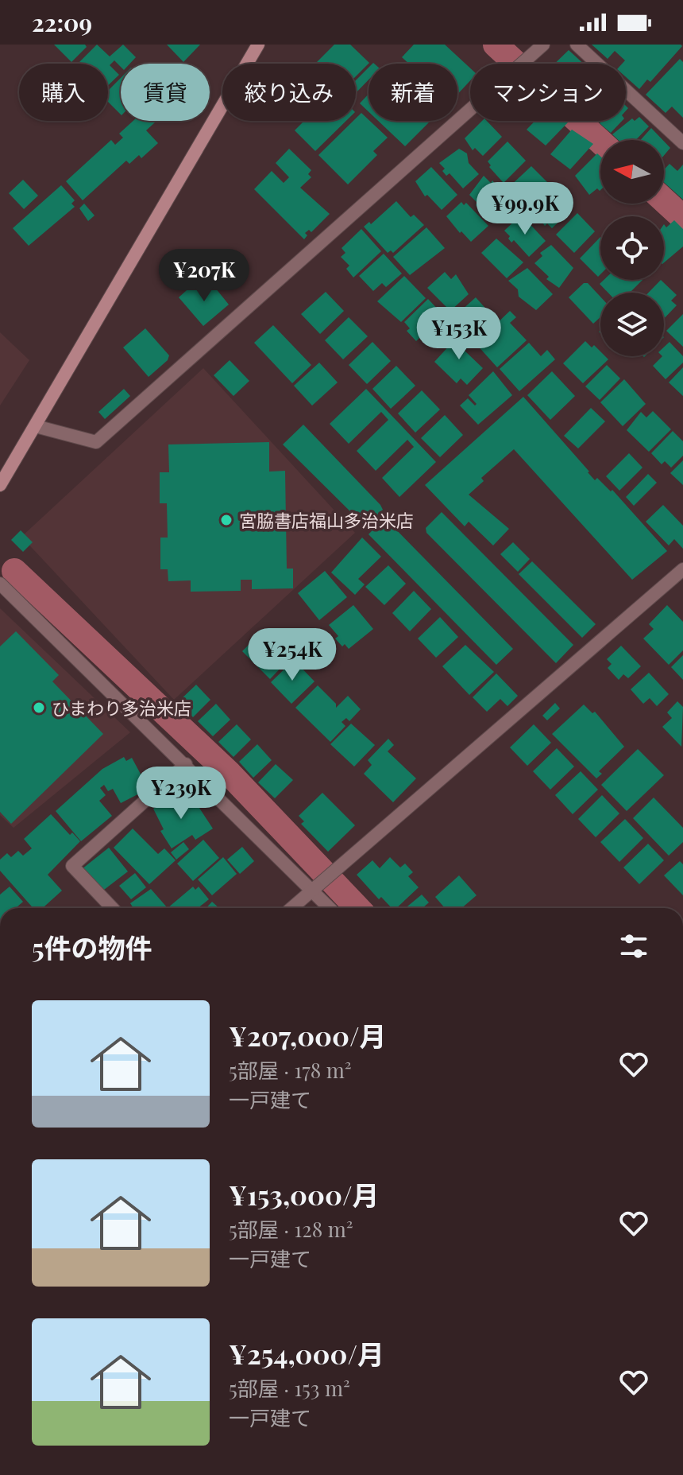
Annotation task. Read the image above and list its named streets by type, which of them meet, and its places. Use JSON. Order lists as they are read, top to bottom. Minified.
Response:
{"places":["宮脇書店福山多治米店","ひまわり多治米店"],"north":"left","page":{"status":"22:09","chip":["購入","賃貸","絞り込み","新着","マンション"],"price":["¥99.9K","¥207K","¥153K","¥254K","¥239K"],"heading":"5件の物件","list":[{"name":"¥207,000/月","note":"5部屋 · 178 m² · 一戸建て"},{"name":"¥153,000/月","note":"5部屋 · 128 m² · 一戸建て"},{"name":"¥254,000/月","note":"5部屋 · 153 m² · 一戸建て"}]}}
